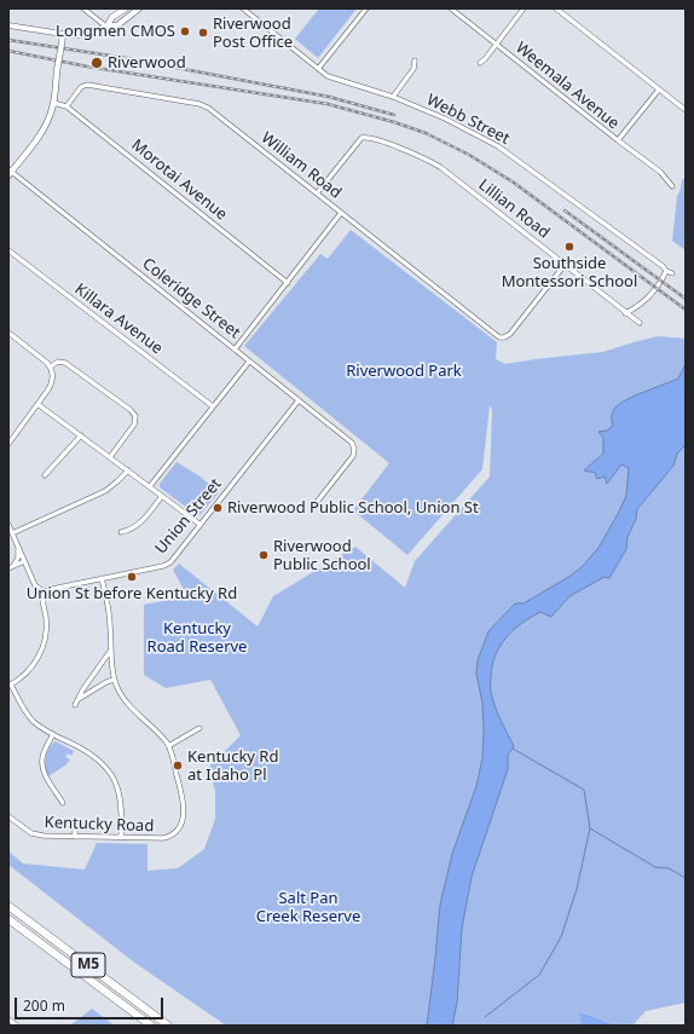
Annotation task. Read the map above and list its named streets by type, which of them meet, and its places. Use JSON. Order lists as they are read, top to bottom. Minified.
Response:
{"streets":{"highway":["M5"],"street":["Weemala Avenue","Webb Street","William Road","Morotai Avenue","Lillian Road","Coleridge Street","Killara Avenue","Union Street","Kentucky Road"]},"crossings":[["William Road","Morotai Avenue"],["William Road","Lillian Road"],["Coleridge Street","Union Street"],["Union Street","Kentucky Road"]],"parks":["Riverwood Park","Kentucky Road Reserve","Salt Pan Creek Reserve"],"places":["Longmen CMOS","Riverwood Post Office","Riverwood","Southside Montessori School","Riverwood Public School, Union St","Riverwood Public School","Union St before Kentucky Rd","Kentucky Rd at Idaho Pl"],"scale_bar":"200 m"}
